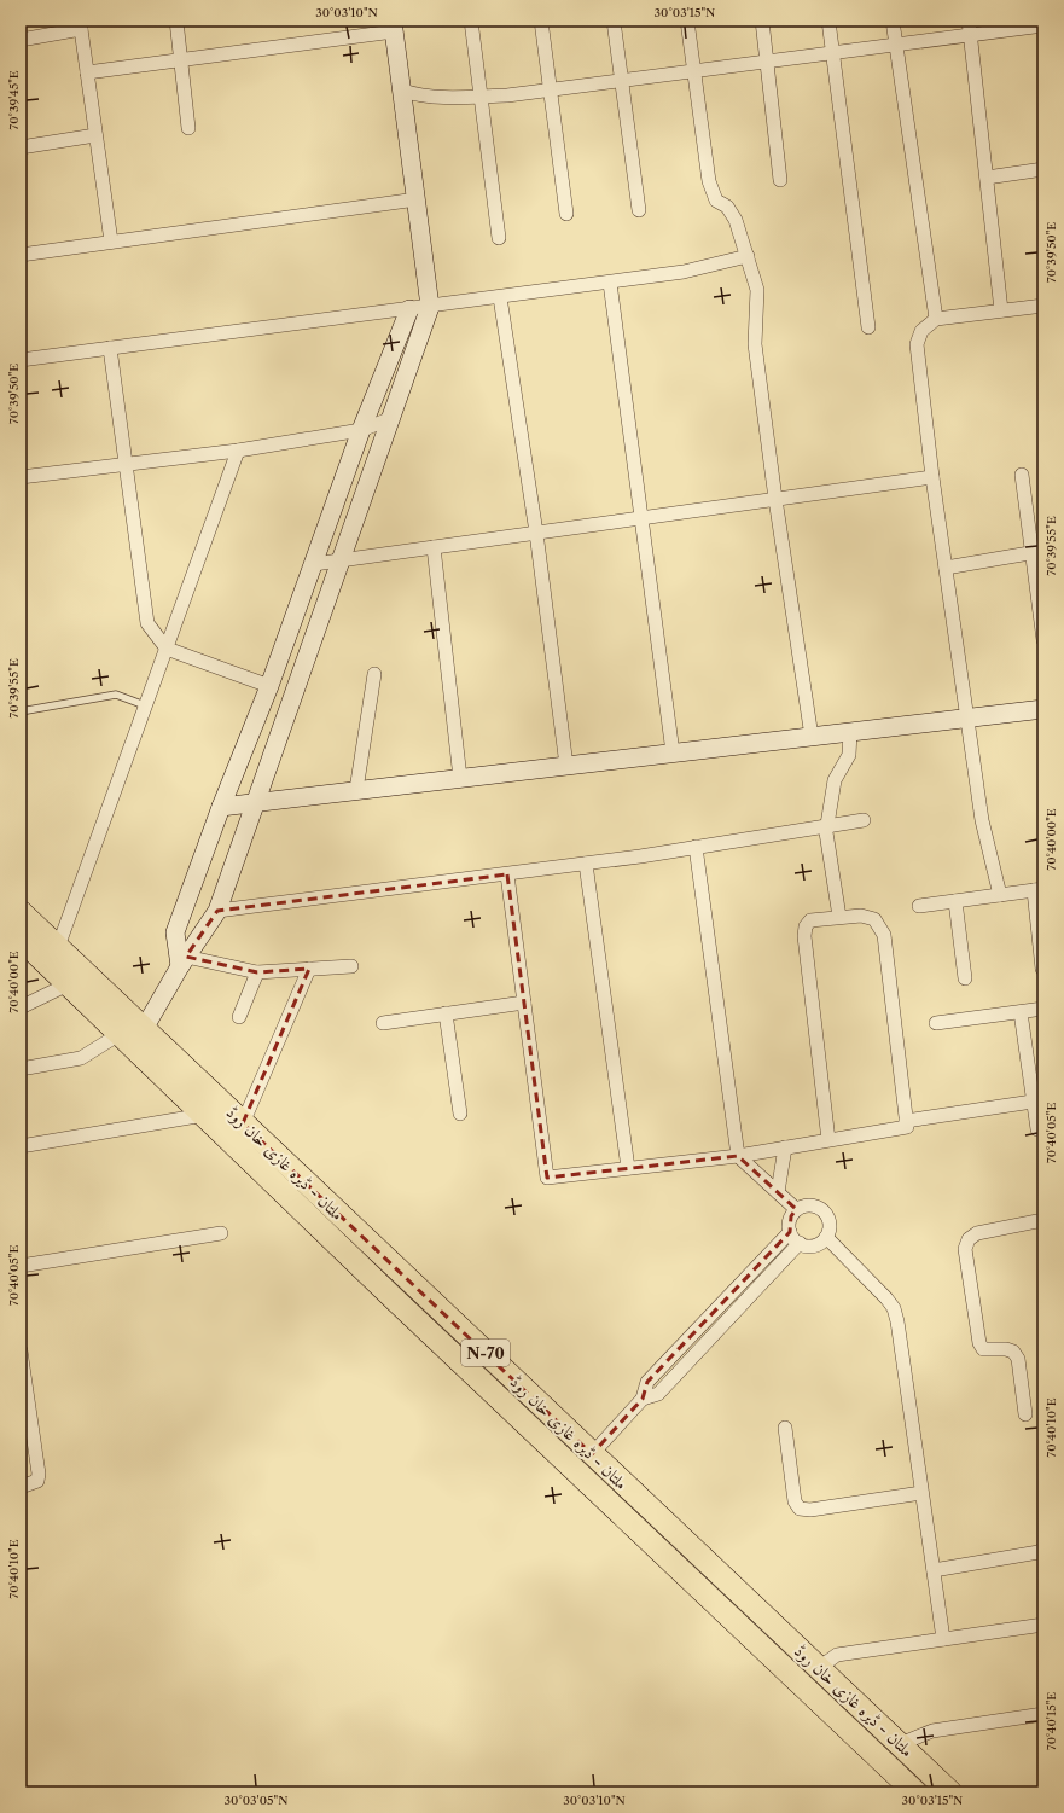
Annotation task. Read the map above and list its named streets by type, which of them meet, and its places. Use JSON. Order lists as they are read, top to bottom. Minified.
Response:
{"streets":{"highway":["ملتان - ڈیرہ غازی خان روڈ","N-70"]},"coordinates":["30°03'10\"N","30°03'15\"N","70°39'45\"E","70°39'50\"E","70°39'55\"E","70°40'00\"E","70°40'05\"E","70°40'10\"E","70°40'15\"E","30°03'05\"N"]}
